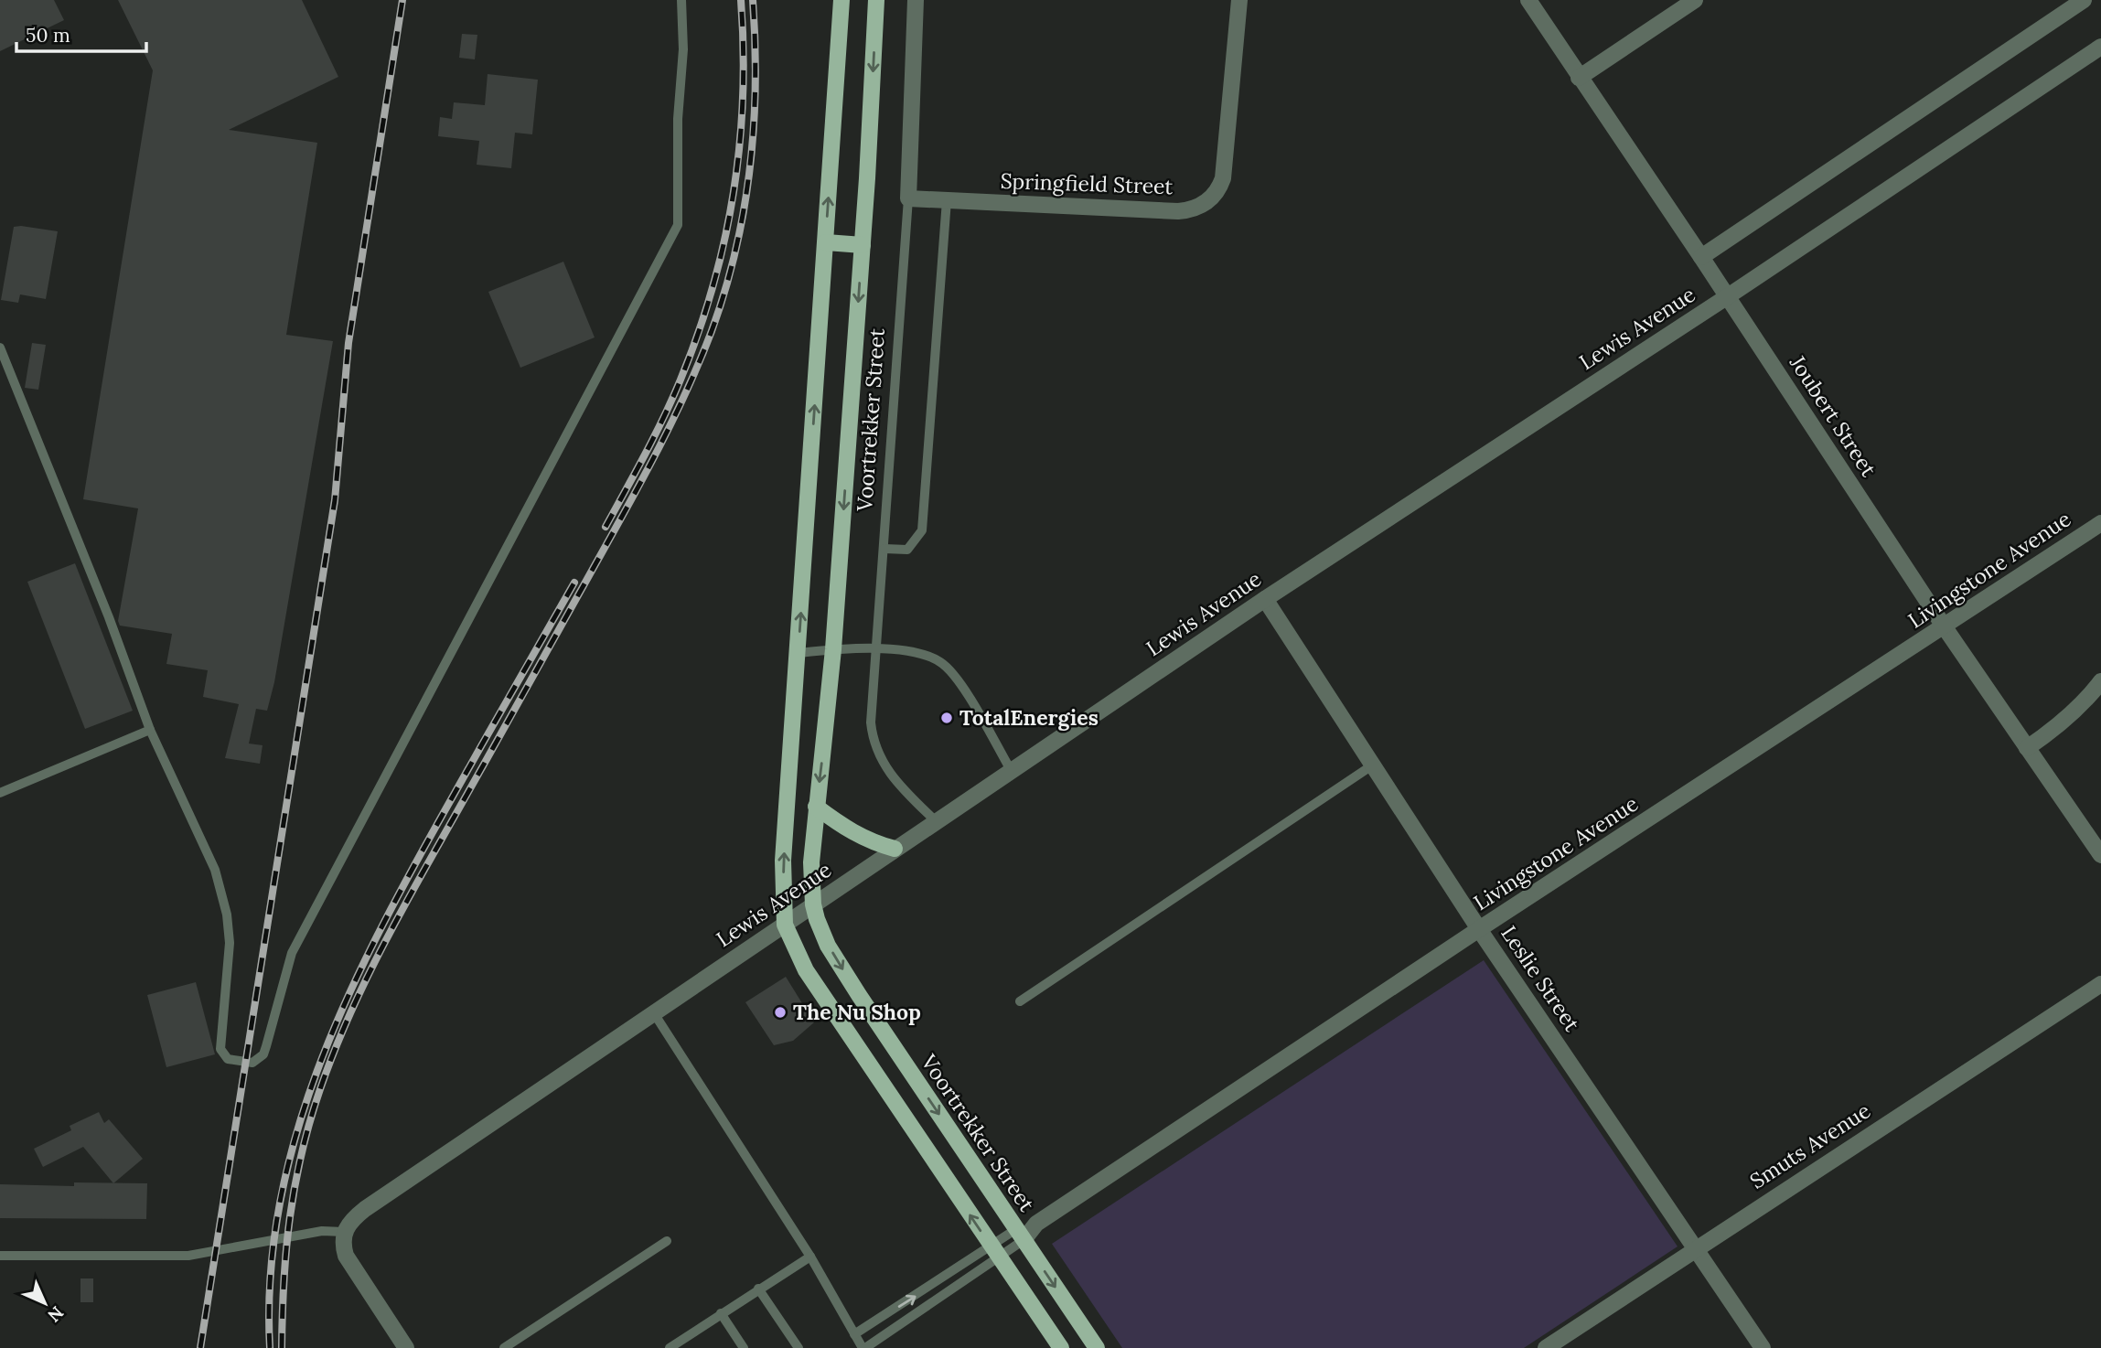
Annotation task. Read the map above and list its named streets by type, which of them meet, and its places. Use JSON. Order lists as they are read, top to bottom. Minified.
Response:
{"streets":{"main road":["Voortrekker Street"],"street":["Springfield Street","Lewis Avenue","Joubert Street","Livingstone Avenue","Leslie Street","Smuts Avenue"]},"crossings":[["Springfield Street","Voortrekker Street"],["Lewis Avenue","Joubert Street"],["Lewis Avenue","Voortrekker Street"],["Lewis Avenue","Leslie Street"],["Joubert Street","Livingstone Avenue"],["Voortrekker Street","Livingstone Avenue"],["Livingstone Avenue","Leslie Street"],["Leslie Street","Smuts Avenue"]],"places":["TotalEnergies","The Nu Shop"],"scale_bar":"50 m","north":"bottom right"}
